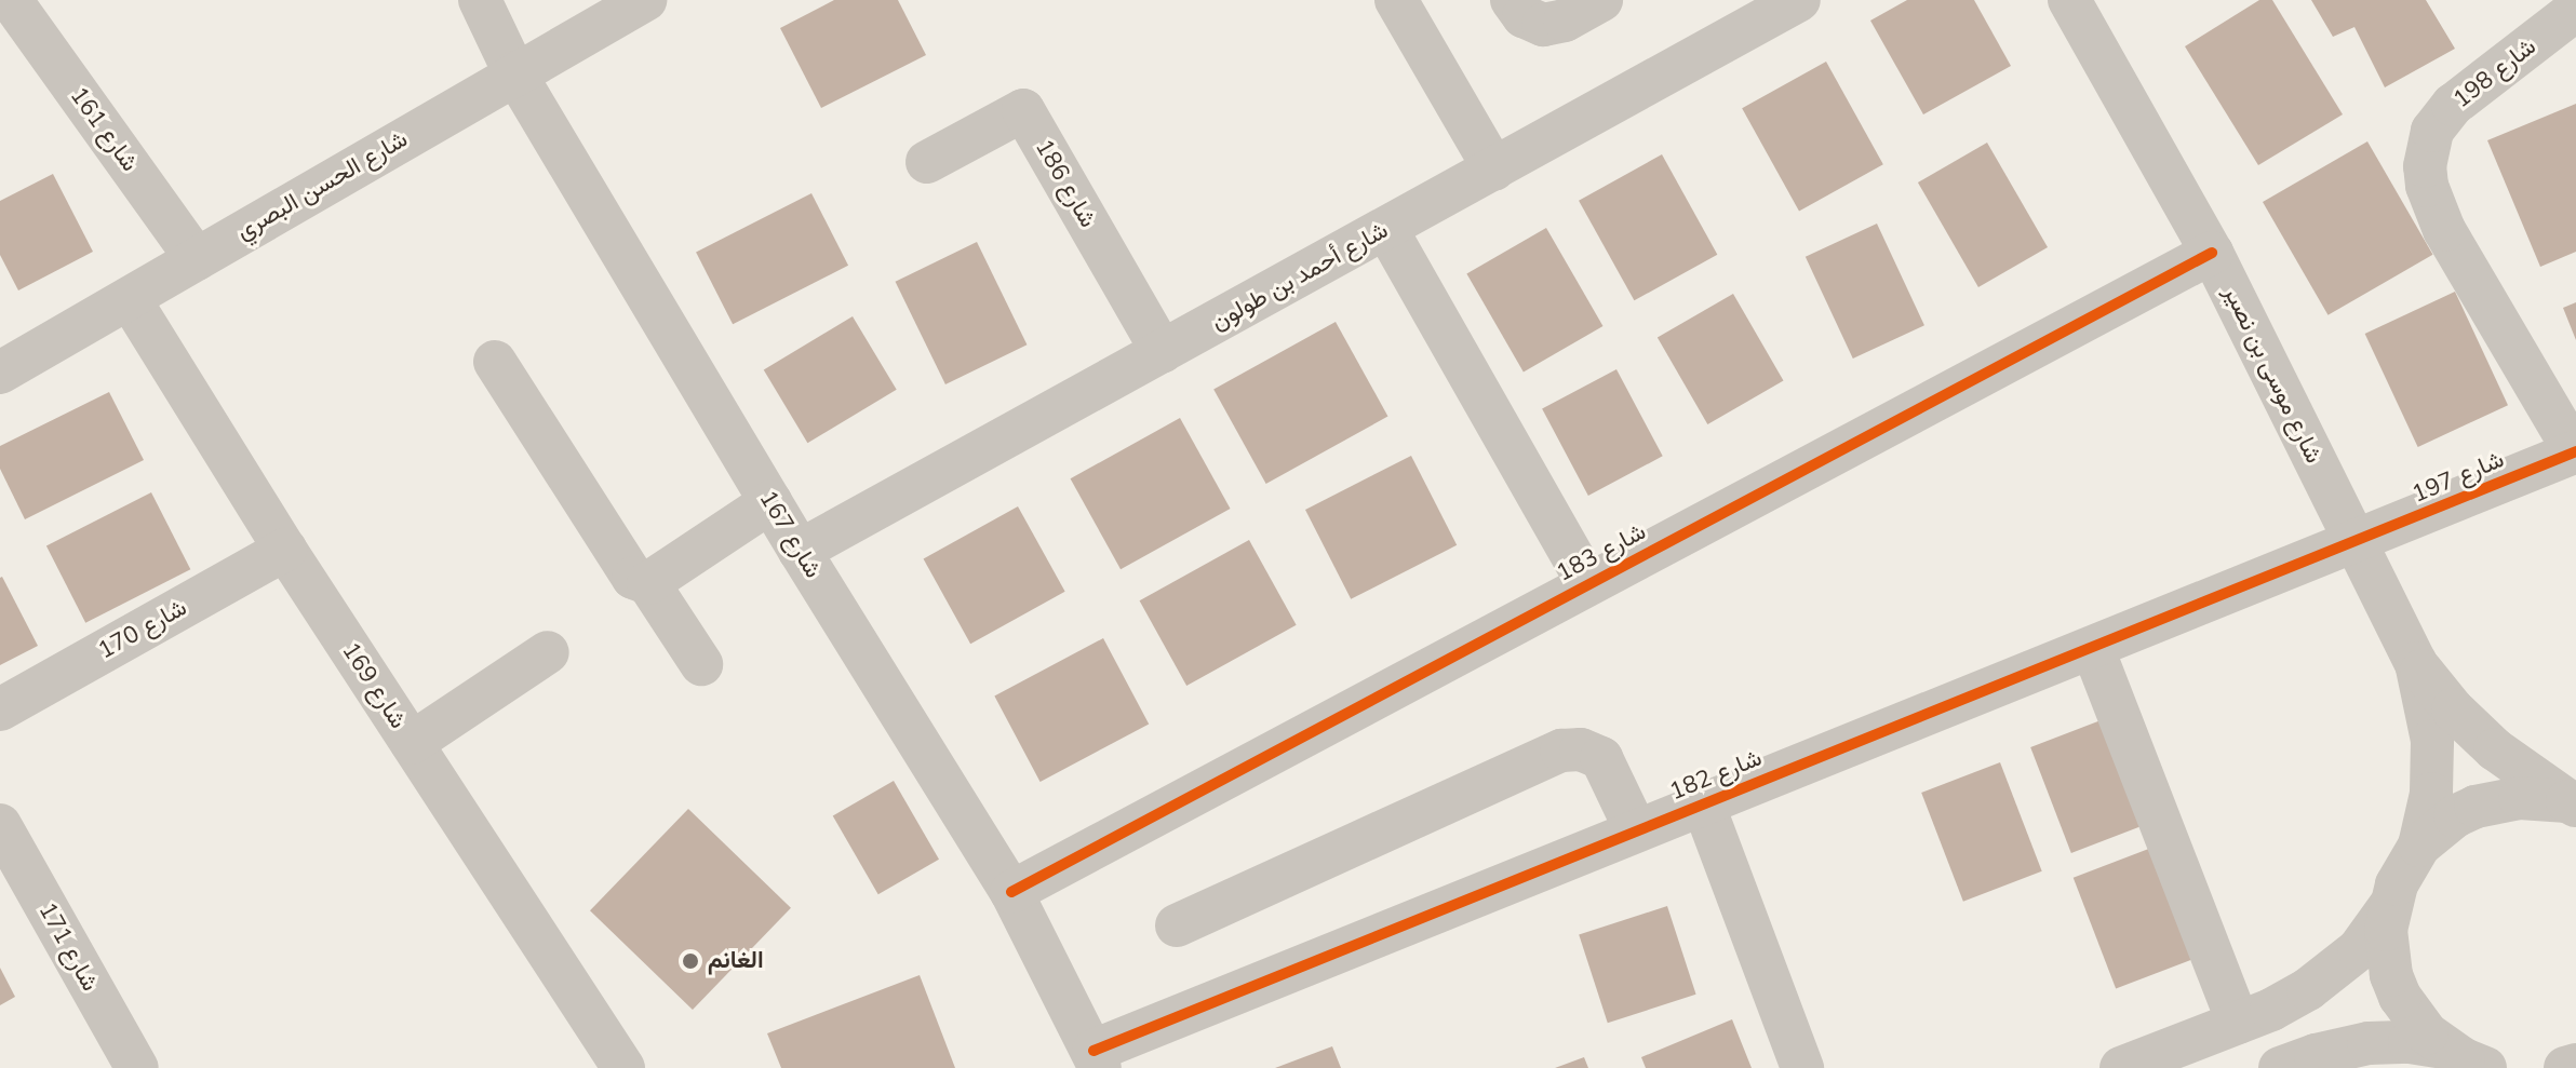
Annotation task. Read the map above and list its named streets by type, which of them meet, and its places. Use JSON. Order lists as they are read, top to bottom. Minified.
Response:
{"streets":{"street":["شارع 198","شارع 161","شارع 186","شارع الحسن البصري","شارع أحمد بن طولون","شارع موسى بن نصير","شارع 197","شارع 167","شارع 183","شارع 170","شارع 169","شارع 182","شارع 171"]},"crossings":[["شارع 198","شارع 197"],["شارع 161","شارع الحسن البصري"],["شارع 186","شارع أحمد بن طولون"],["شارع الحسن البصري","شارع 167"],["شارع الحسن البصري","شارع 169"],["شارع أحمد بن طولون","شارع 167"],["شارع أحمد بن طولون","شارع 183"],["شارع موسى بن نصير","شارع 197"],["شارع موسى بن نصير","شارع 183"],["شارع موسى بن نصير","شارع 182"],["شارع 197","شارع 182"],["شارع 167","شارع 183"],["شارع 167","شارع 182"],["شارع 170","شارع 169"]],"places":["الغانم"]}
